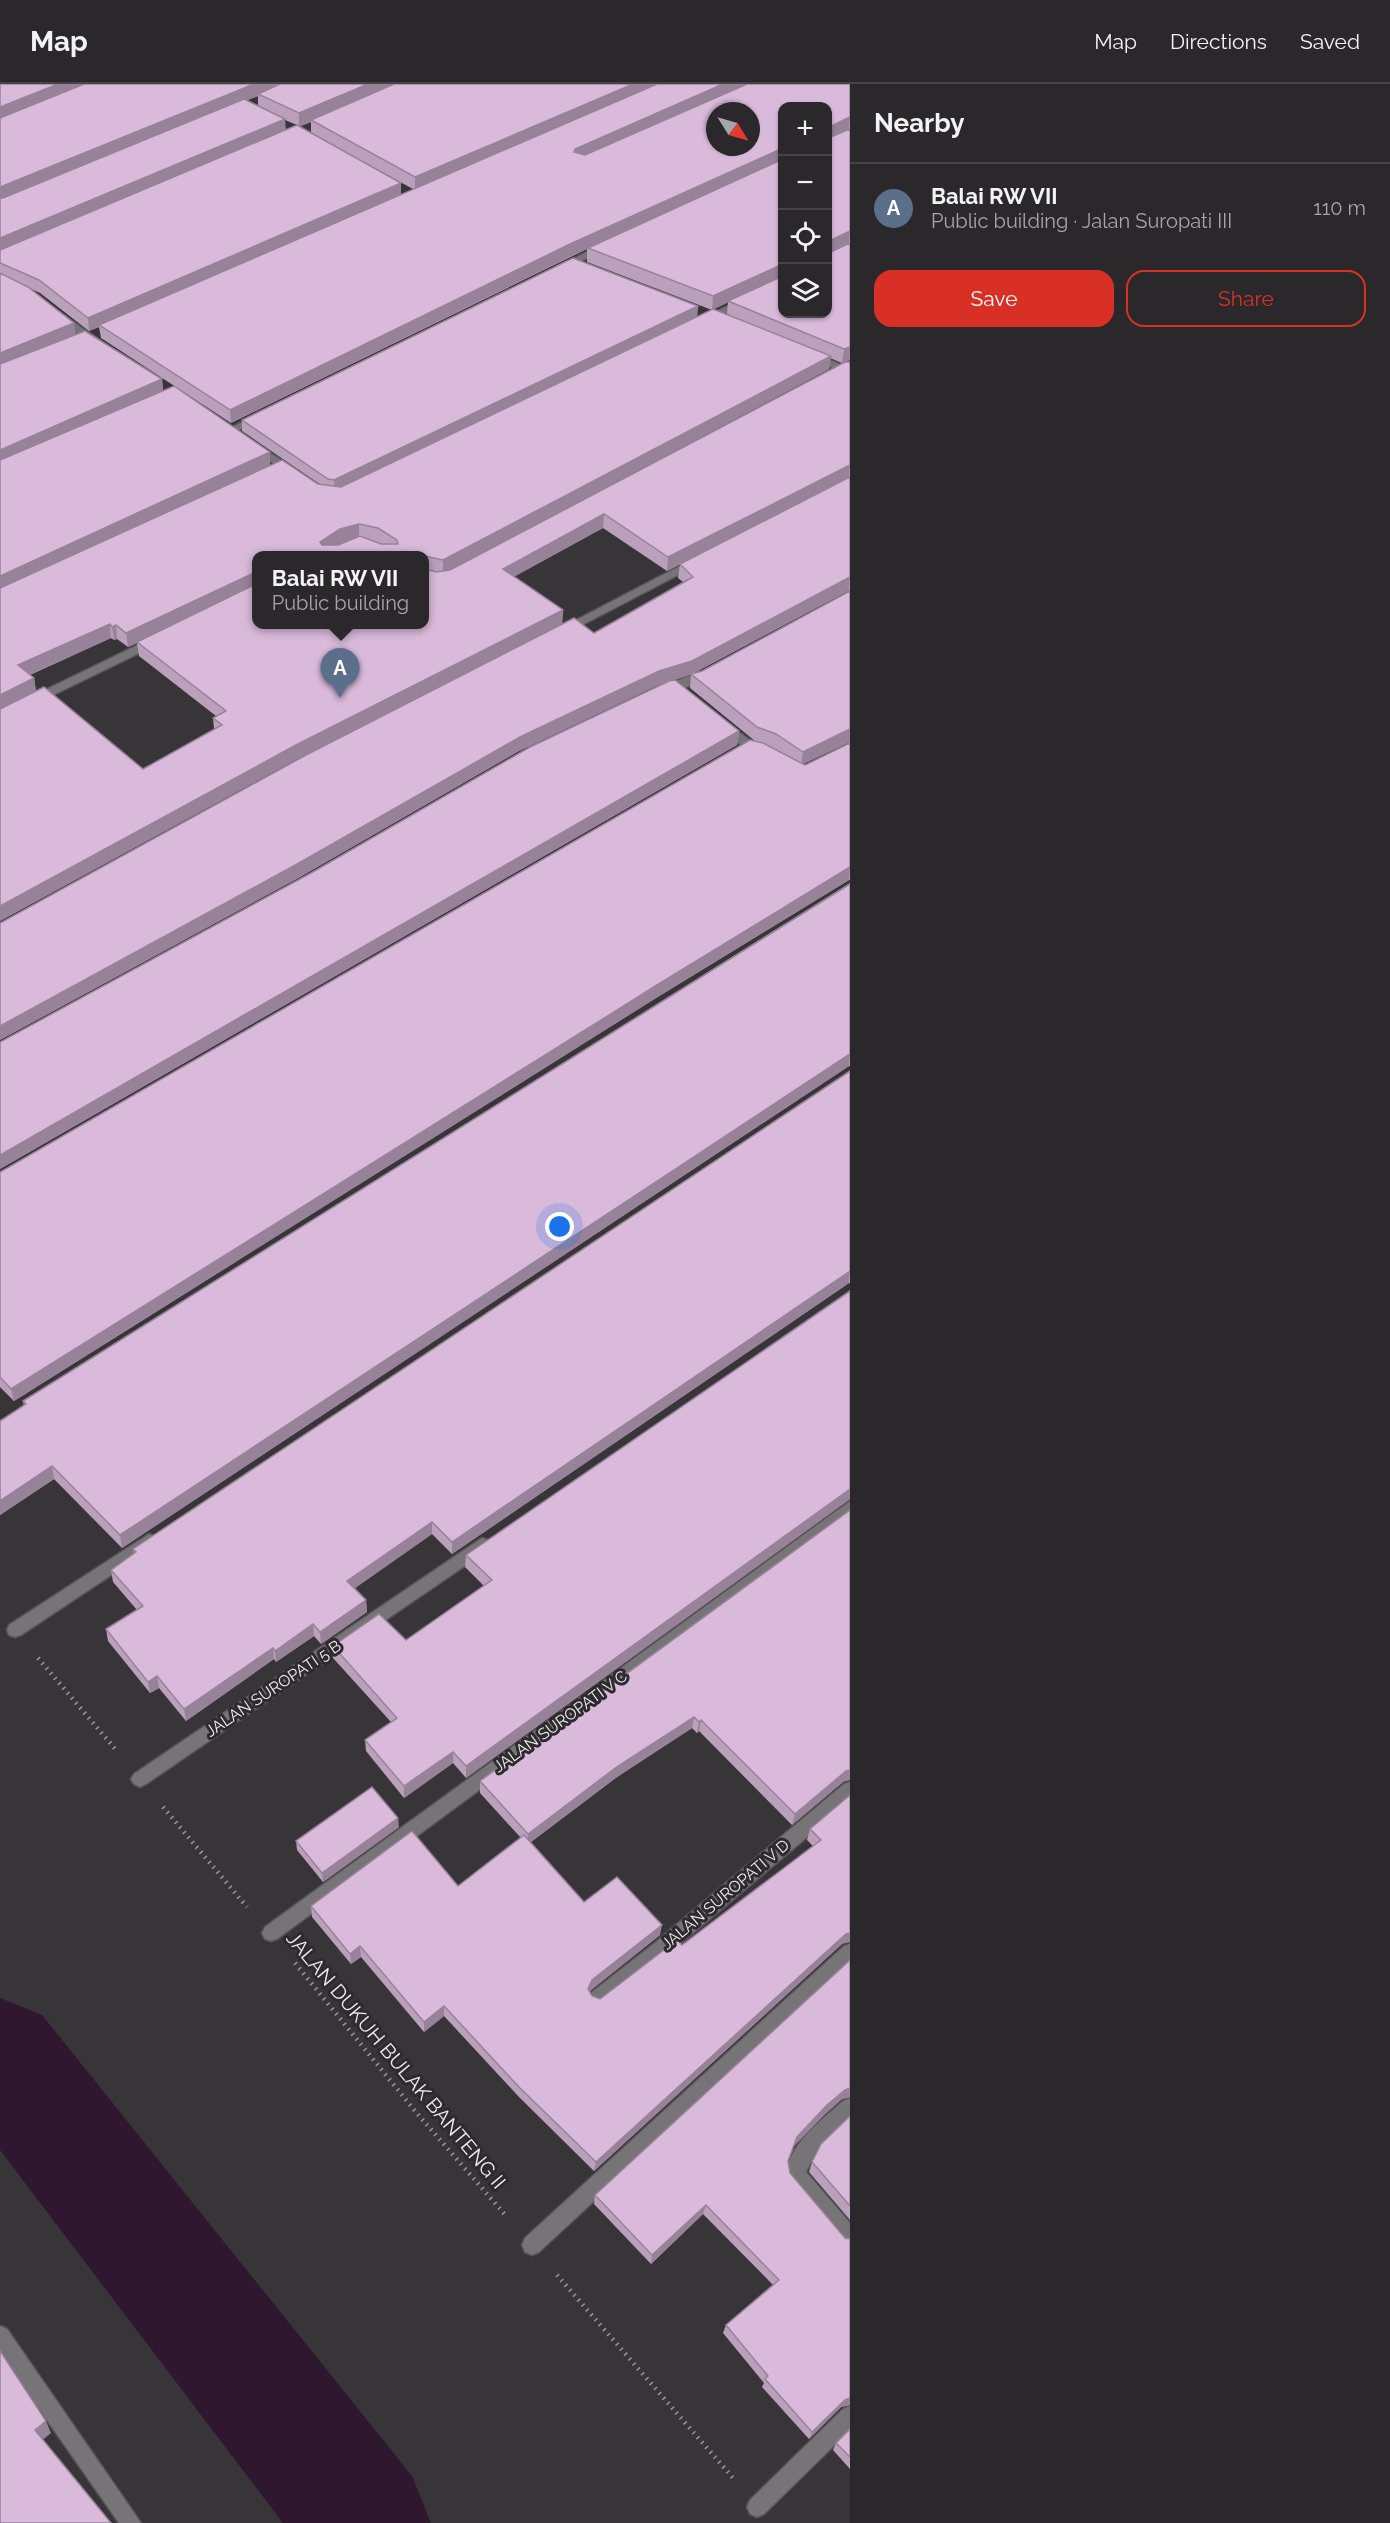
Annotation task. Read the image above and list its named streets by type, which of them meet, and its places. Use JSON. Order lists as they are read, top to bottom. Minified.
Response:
{"streets":{"street":["JALAN SUROPATI 5 B","JALAN SUROPATI V C","JALAN SUROPATI V D"],"path":["JALAN DUKUH BULAK BANTENG II"]},"crossings":[["JALAN SUROPATI 5 B","JALAN DUKUH BULAK BANTENG II"],["JALAN SUROPATI V C","JALAN DUKUH BULAK BANTENG II"]],"north":"bottom right","page":{"header":"Map","nav":["Map","Directions","Saved"],"heading":"Nearby","map_buttons":["+","−"],"list":[{"mark":"A","name":"Balai RW VII","note":"Public building · Jalan Suropati III","value":"110 m"}],"buttons":["Save","Share"],"popup":["Balai RW VII","Public building"],"pins":"A"}}
